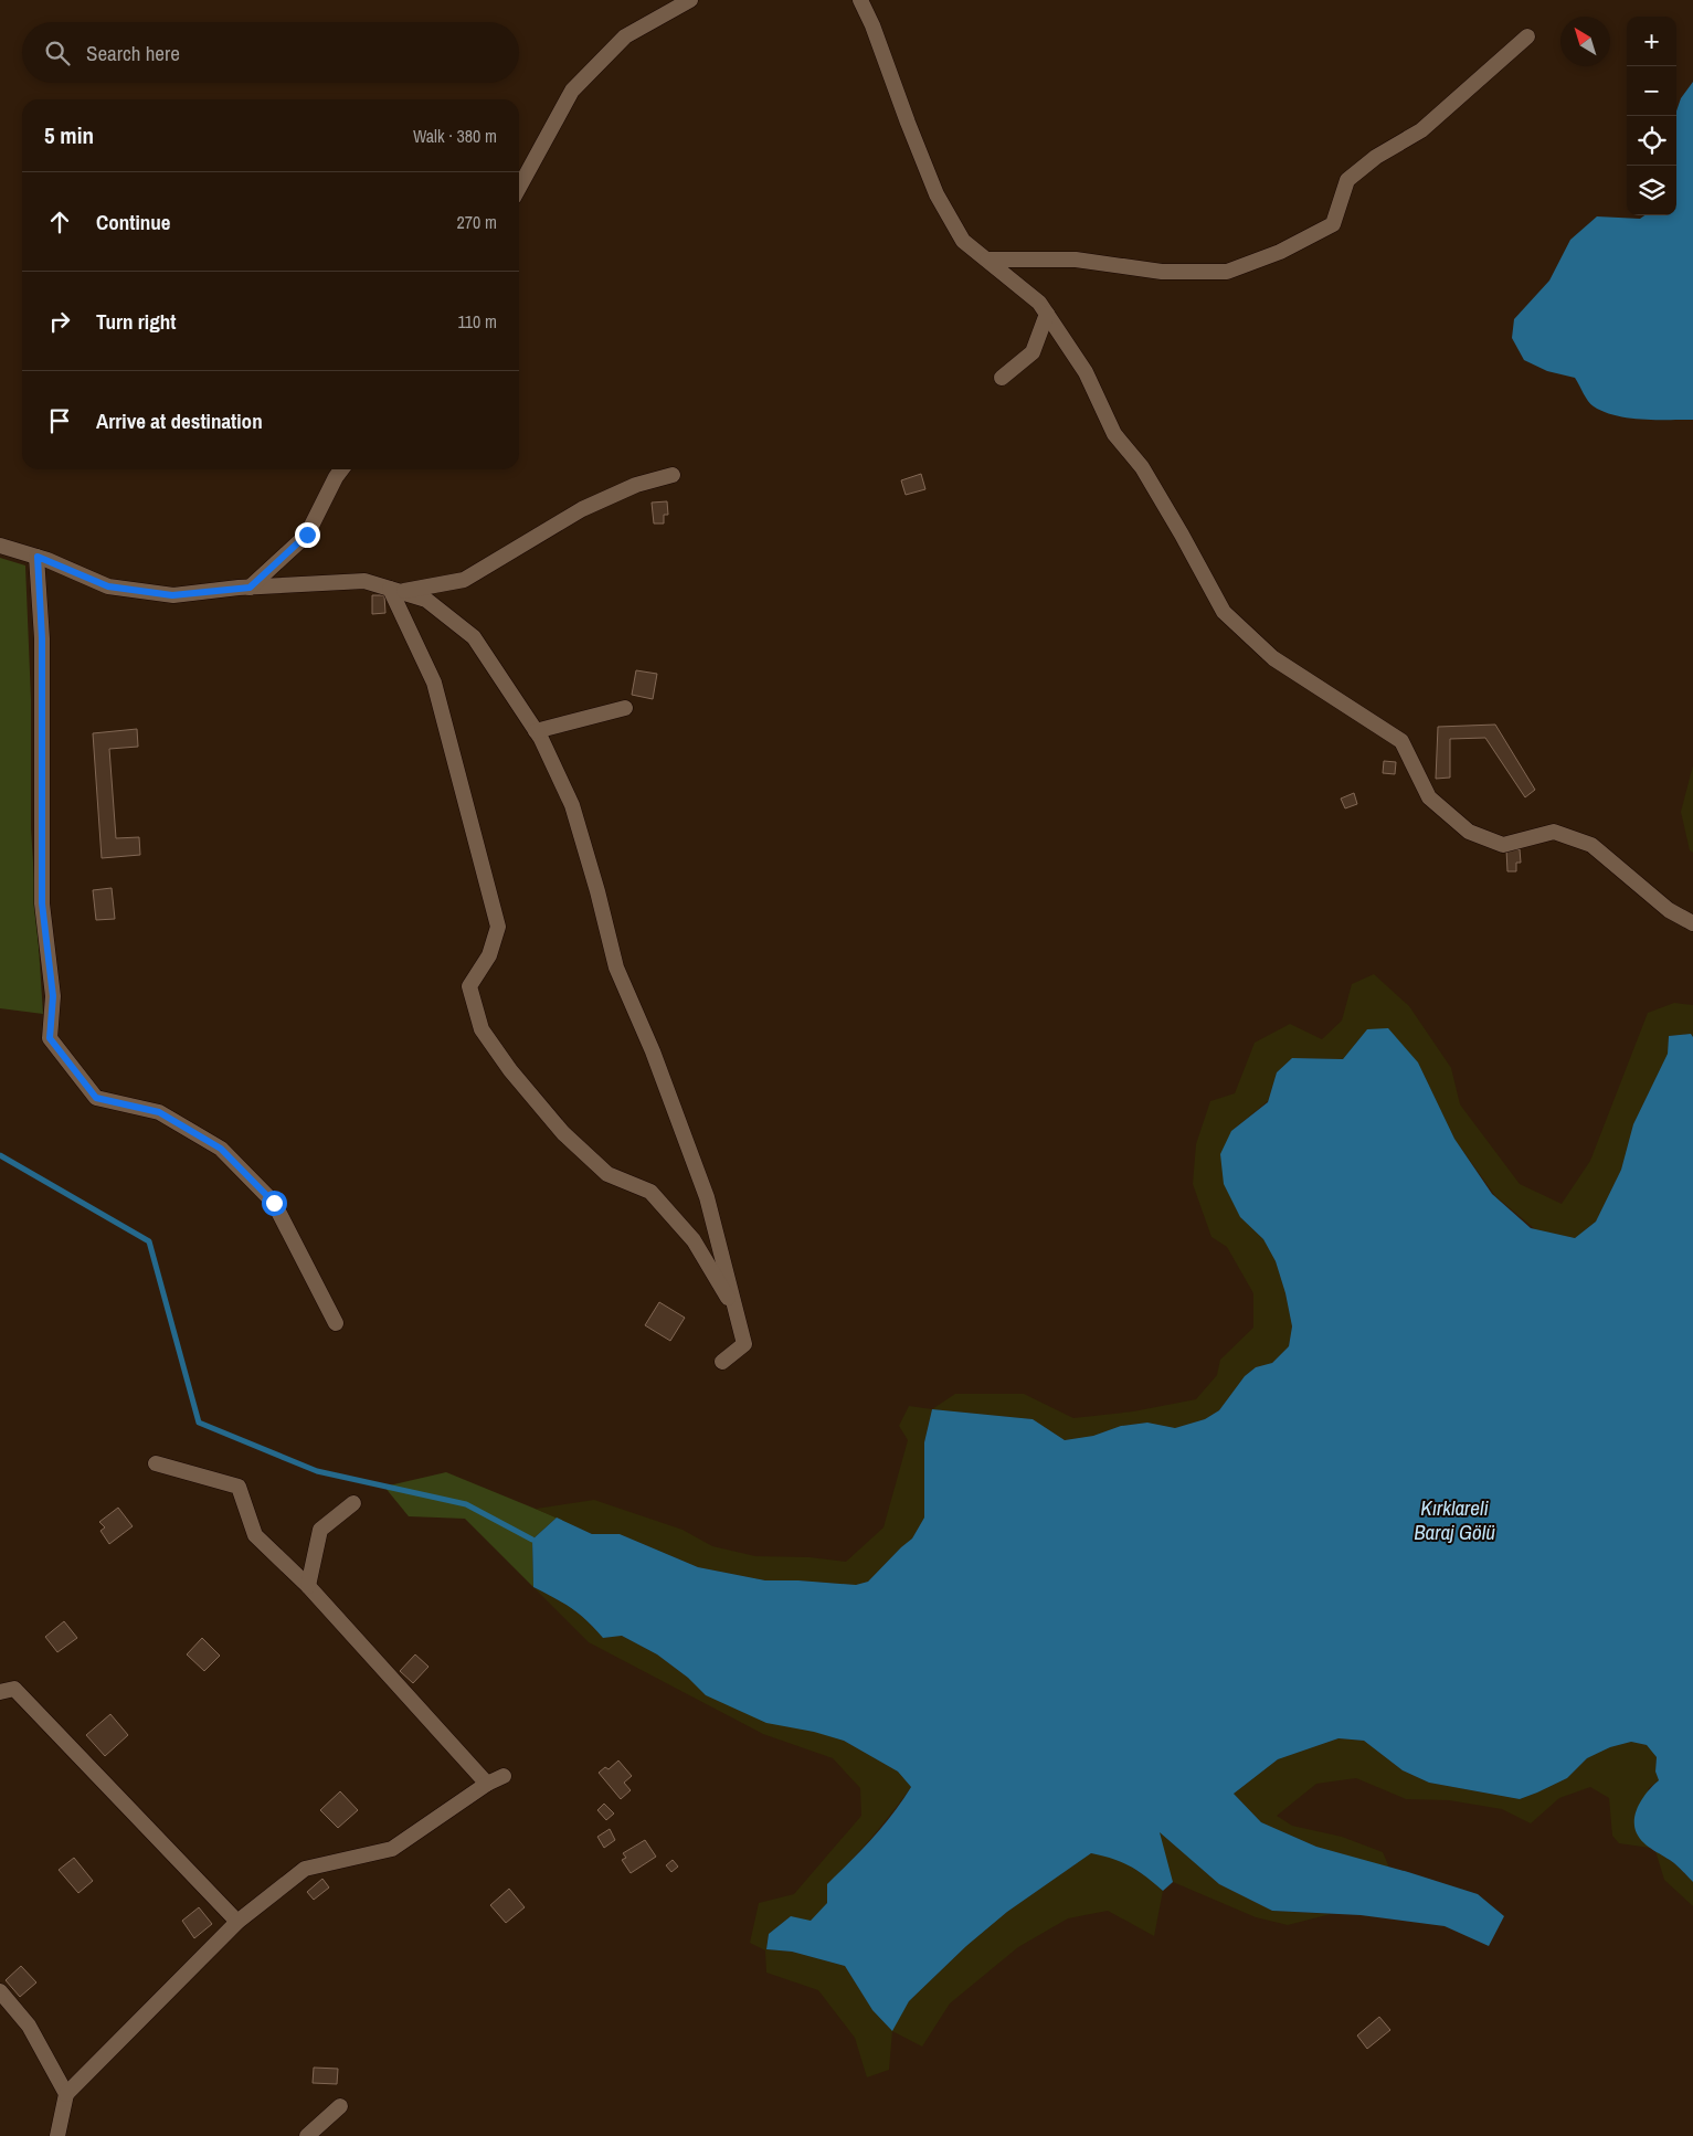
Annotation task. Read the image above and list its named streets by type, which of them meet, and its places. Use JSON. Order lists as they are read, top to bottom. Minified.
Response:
{"water":["Kırklareli Baraj Gölü"],"north":"top left","page":{"map_buttons":["+","−"],"search":"Search here","heading":["5 min","Walk · 380 m"],"list":[["Continue","270 m"],["Turn right","110 m"],"Arrive at destination"]}}
